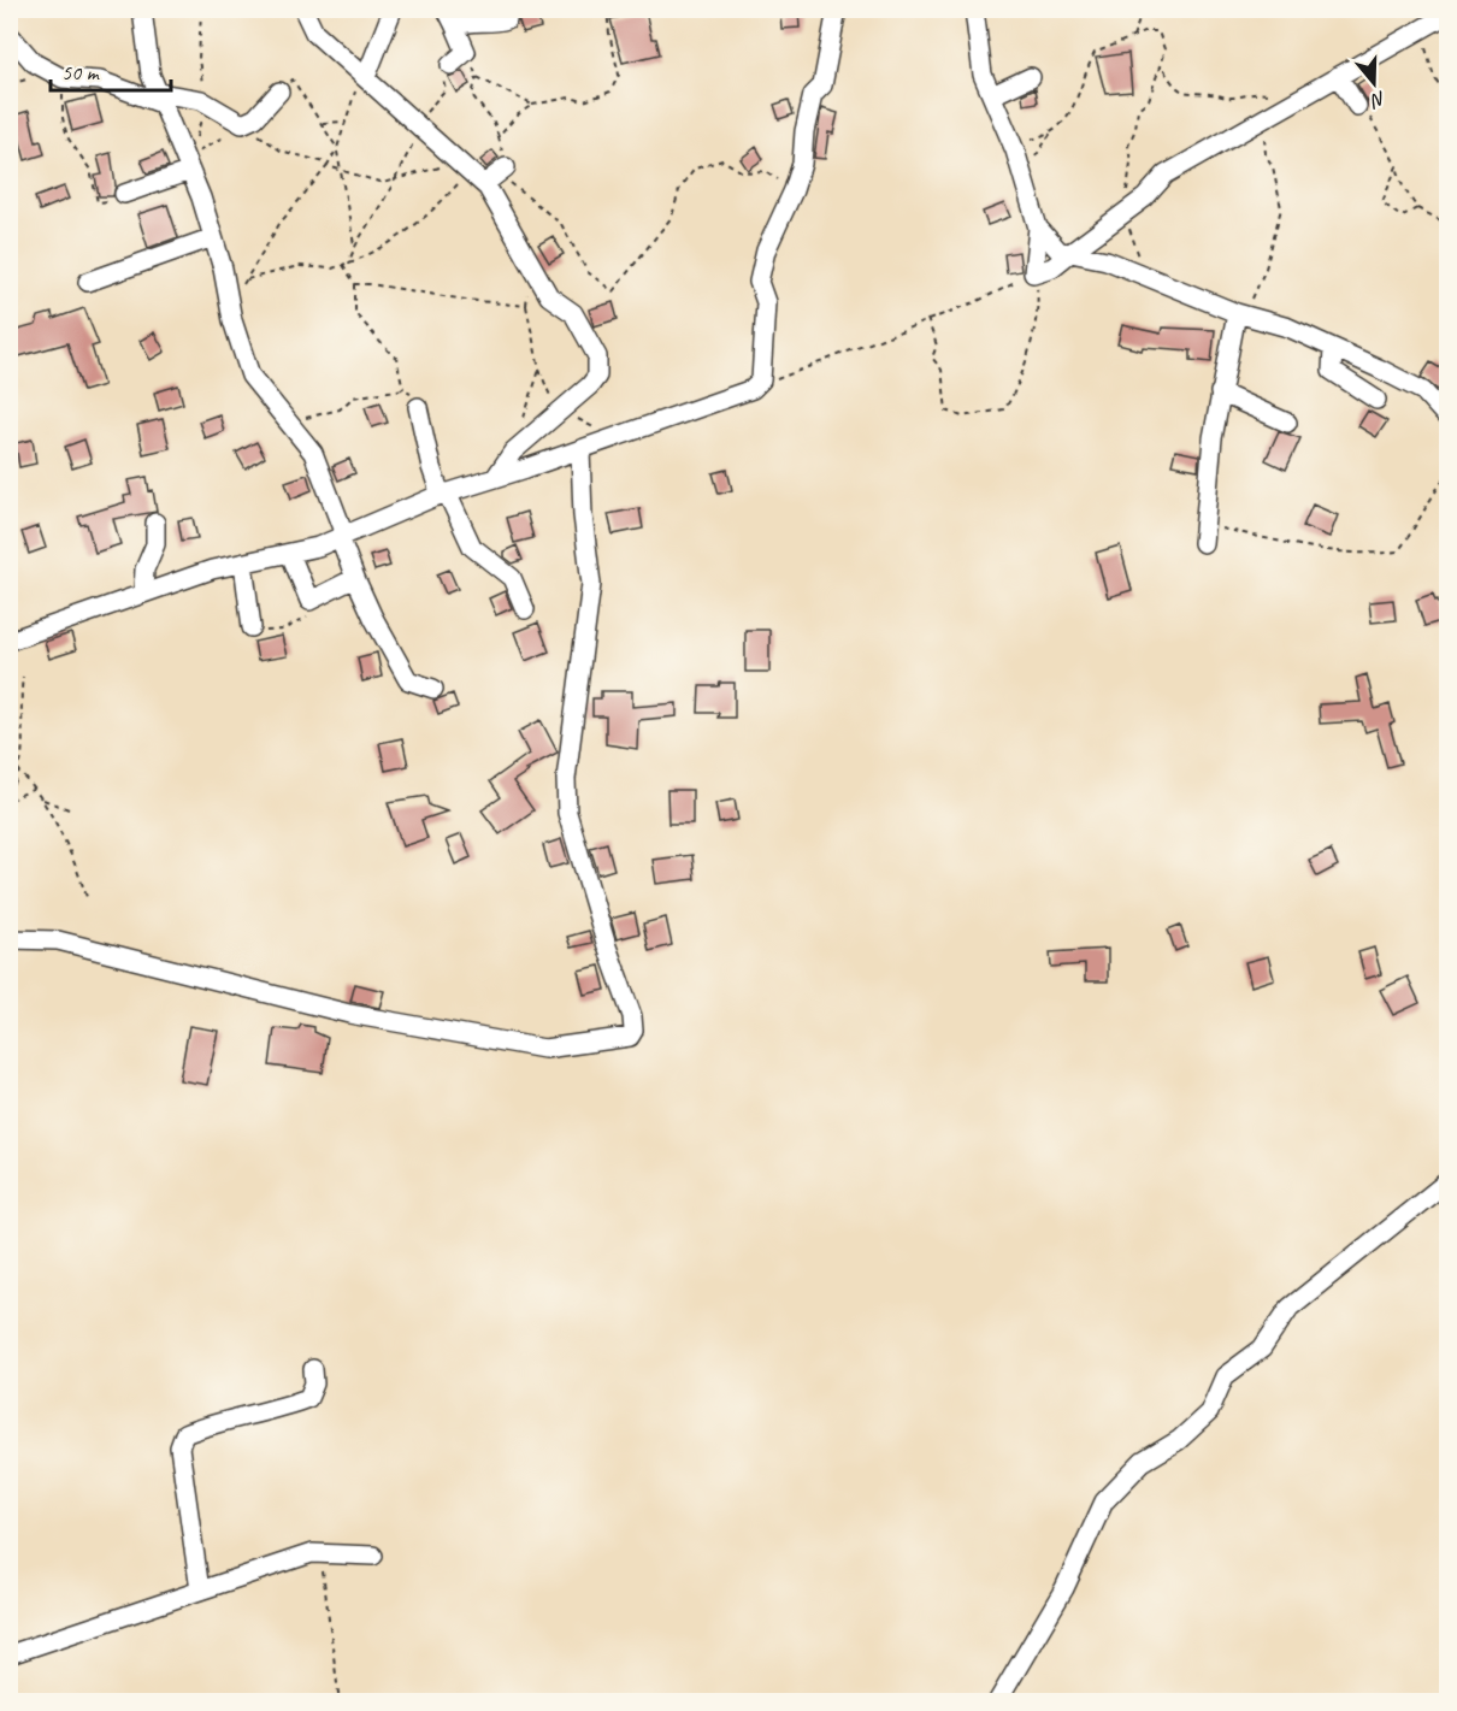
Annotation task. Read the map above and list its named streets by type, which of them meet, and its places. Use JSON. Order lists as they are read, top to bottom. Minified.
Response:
{"scale_bar":"50 m","north":"bottom"}
